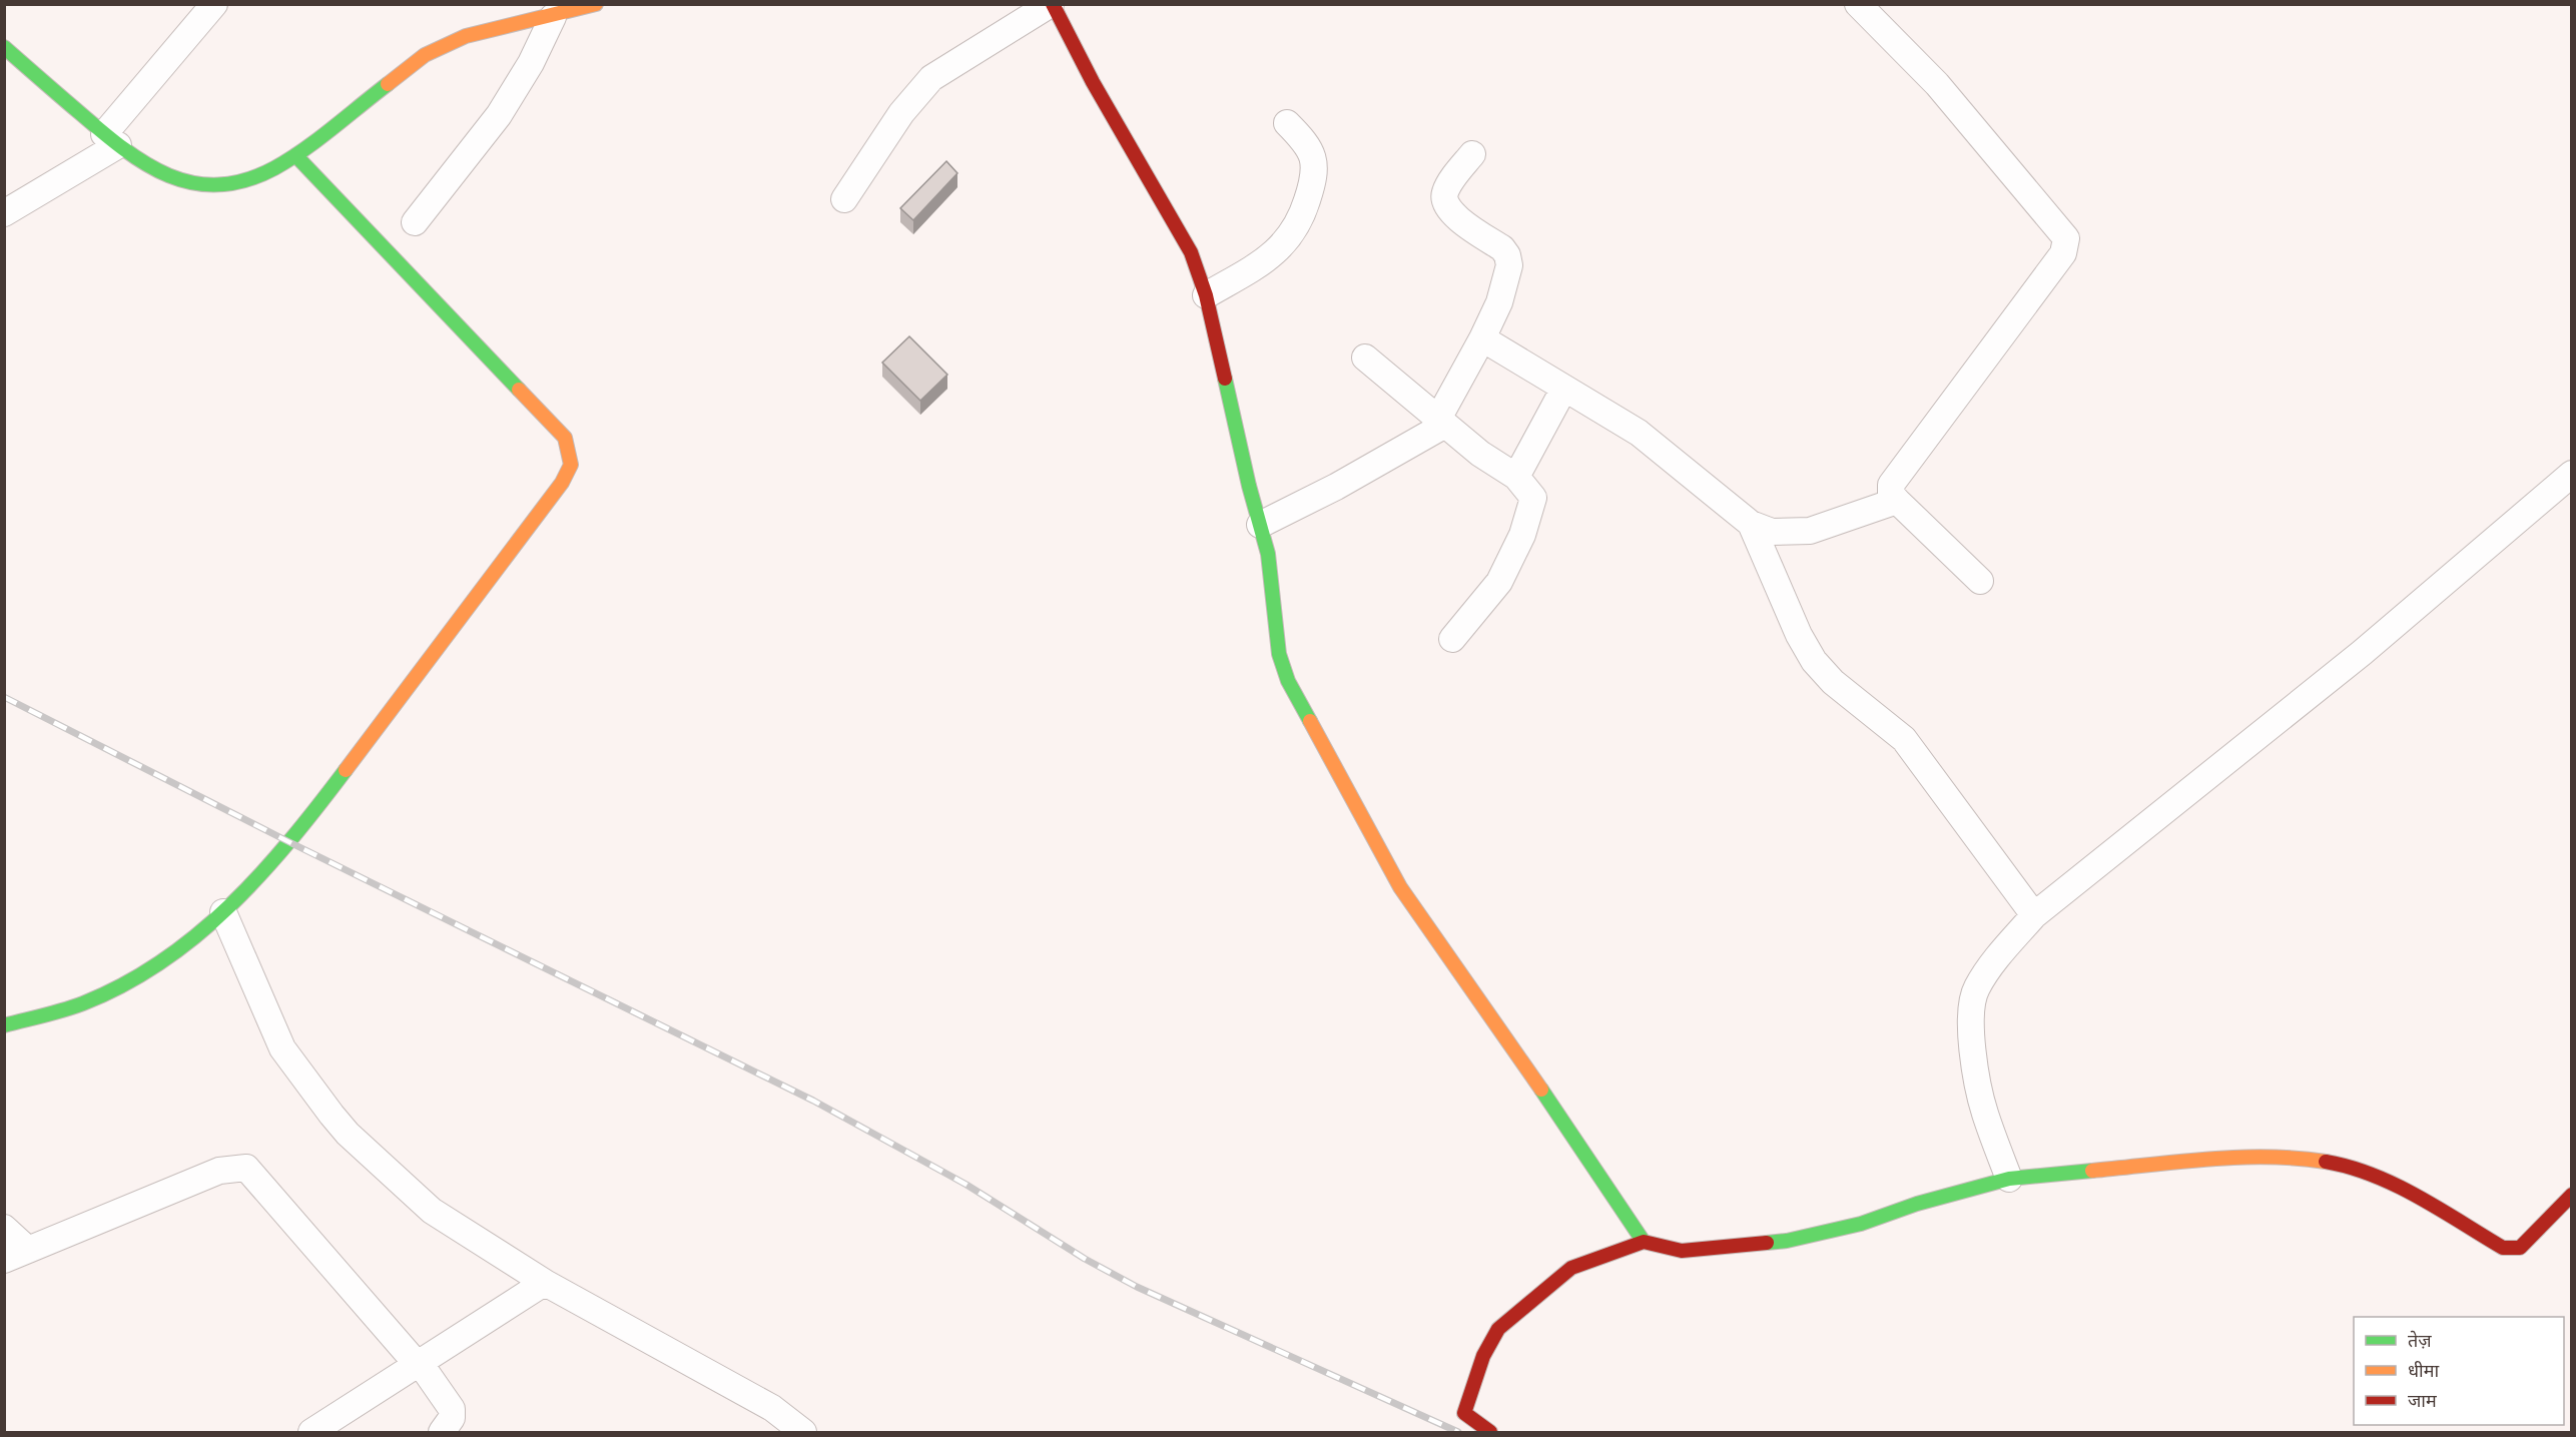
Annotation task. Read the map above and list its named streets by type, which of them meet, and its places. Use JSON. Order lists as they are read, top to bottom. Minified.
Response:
{"legend":["तेज़","धीमा","जाम"]}
